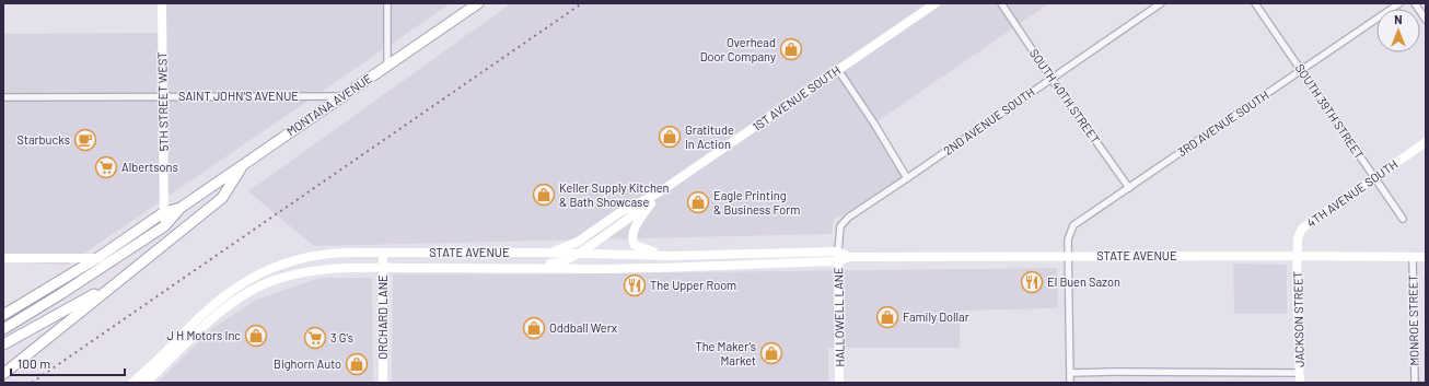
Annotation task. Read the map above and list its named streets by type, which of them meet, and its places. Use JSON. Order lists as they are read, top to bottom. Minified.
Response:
{"streets":{"main road":["1ST AVENUE SOUTH","5TH STREET WEST","MONTANA AVENUE","4TH AVENUE SOUTH","STATE AVENUE","ORCHARD LANE","HALLOWELL LANE","JACKSON STREET"],"street":["SAINT JOHN'S AVENUE","SOUTH 40TH STREET","SOUTH 39TH STREET","2ND AVENUE SOUTH","3RD AVENUE SOUTH","MONROE STREET"]},"crossings":[["SAINT JOHN'S AVENUE","5TH STREET WEST"],["SAINT JOHN'S AVENUE","MONTANA AVENUE"],["SOUTH 40TH STREET","2ND AVENUE SOUTH"],["SOUTH 40TH STREET","3RD AVENUE SOUTH"],["1ST AVENUE SOUTH","STATE AVENUE"],["5TH STREET WEST","MONTANA AVENUE"],["SOUTH 39TH STREET","3RD AVENUE SOUTH"],["SOUTH 39TH STREET","4TH AVENUE SOUTH"],["2ND AVENUE SOUTH","STATE AVENUE"],["2ND AVENUE SOUTH","HALLOWELL LANE"],["3RD AVENUE SOUTH","STATE AVENUE"],["4TH AVENUE SOUTH","STATE AVENUE"],["4TH AVENUE SOUTH","JACKSON STREET"],["STATE AVENUE","ORCHARD LANE"],["STATE AVENUE","HALLOWELL LANE"],["STATE AVENUE","JACKSON STREET"],["STATE AVENUE","MONROE STREET"]],"places":{"shop":["Overhead Door Company","Gratitude In Action","Keller Supply Kitchen & Bath Showcase","Eagle Printing & Business Form","Family Dollar","Oddball Werx","J H Motors Inc","The Maker's Market","Bighorn Auto"],"cafe":["Starbucks"],"supermarket":["Albertsons","3 G's"],"restaurant":["El Buen Sazon","The Upper Room"]},"scale_bar":"100 m","north":"top"}
